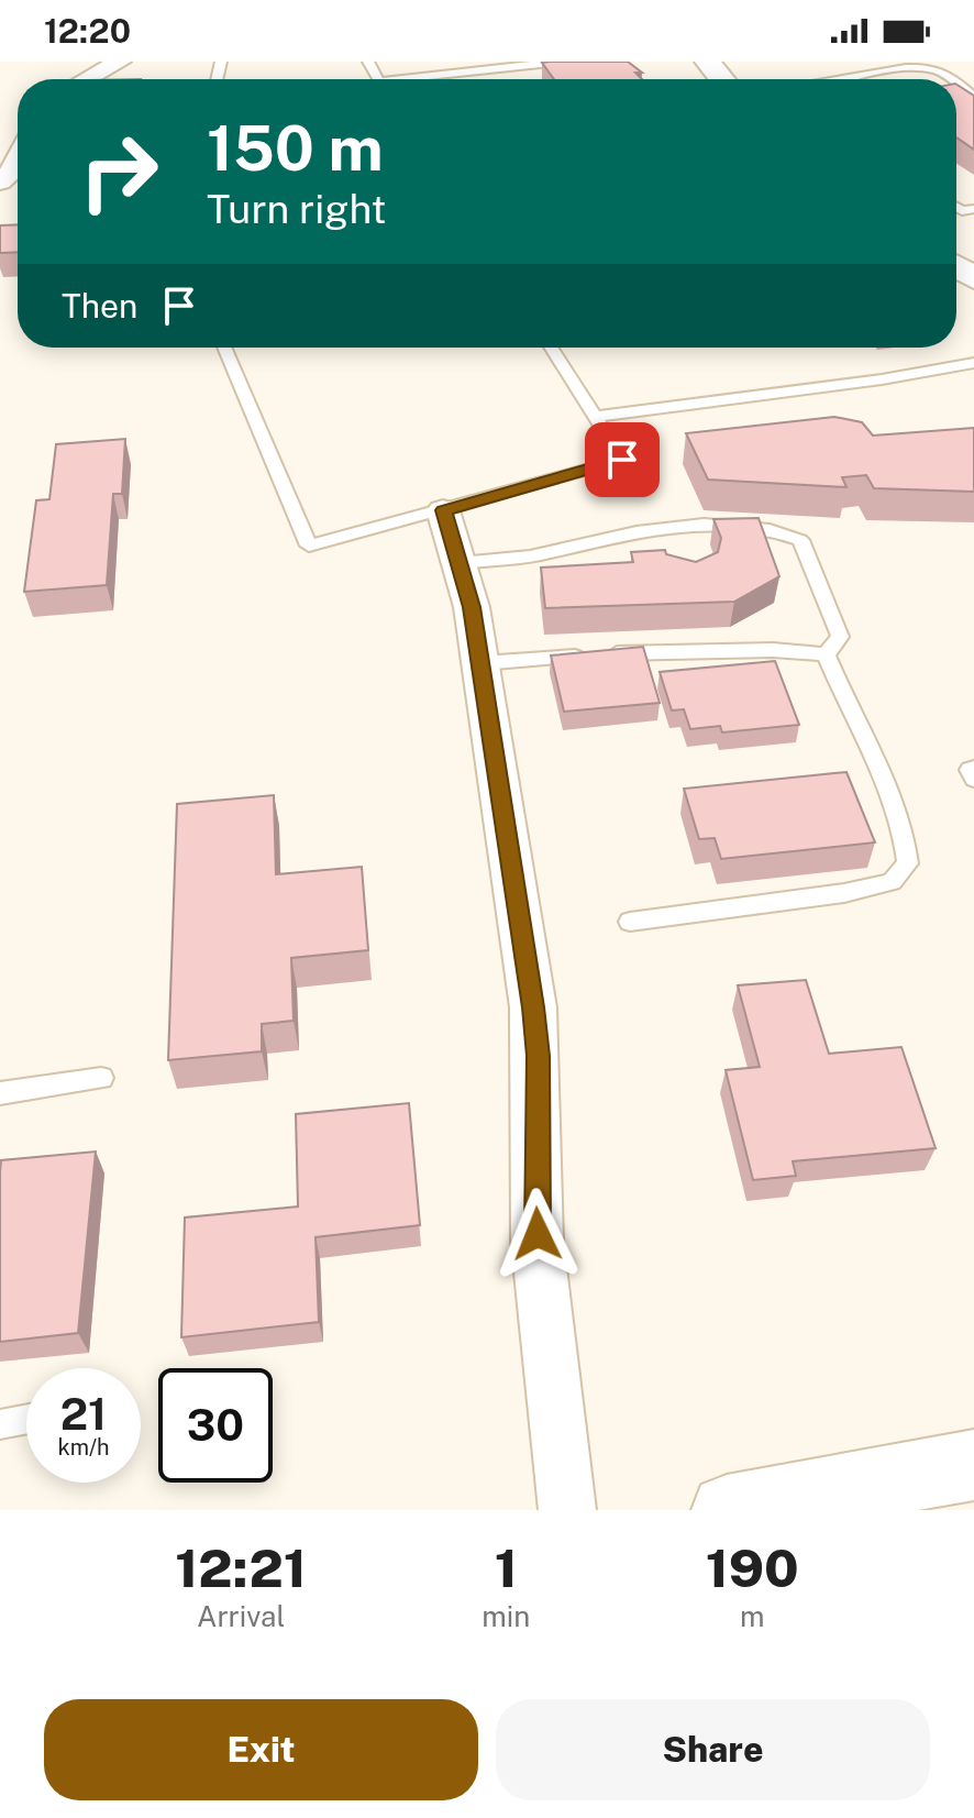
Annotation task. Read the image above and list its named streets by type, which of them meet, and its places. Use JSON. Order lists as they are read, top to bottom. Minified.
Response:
{"page":{"status":"12:20","turn":["150 m","Turn right"],"then":"Then","speed":"21 km/h","limit":"30","eta":["12:21","Arrival","1","min","190","m"],"buttons":["Exit","Share"]}}
